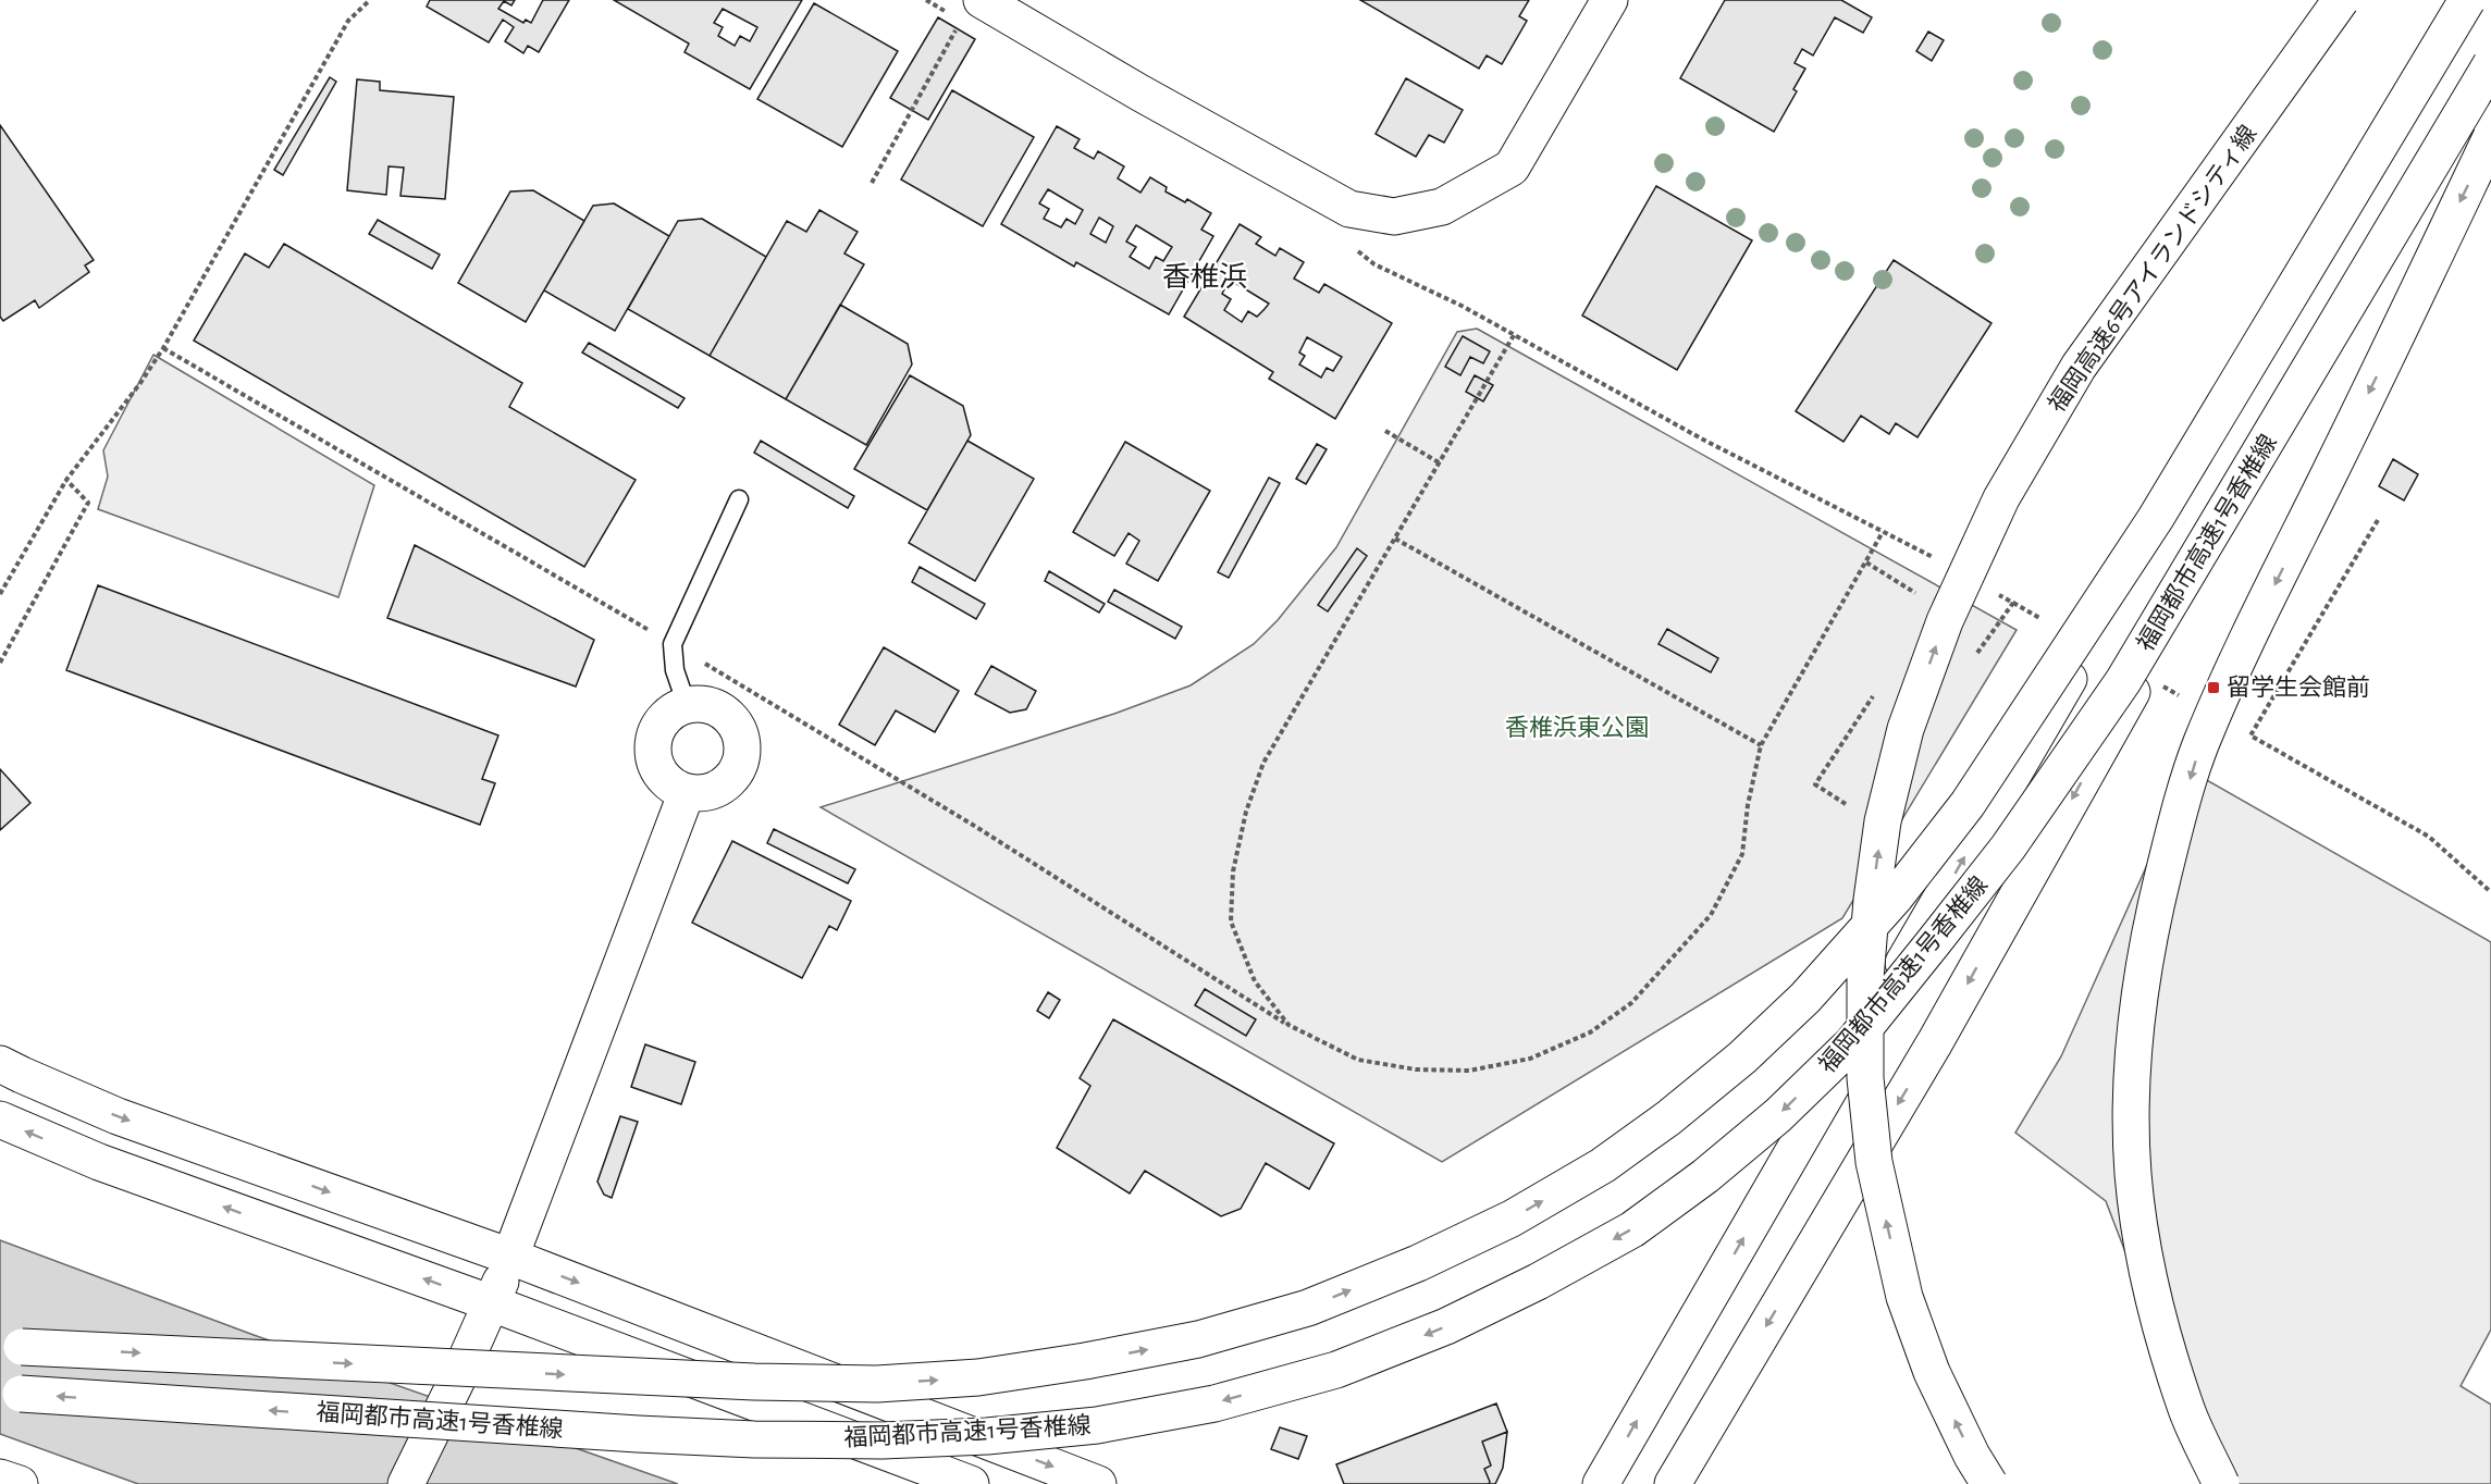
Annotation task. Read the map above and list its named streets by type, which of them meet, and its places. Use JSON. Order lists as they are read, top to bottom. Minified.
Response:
{"streets":{"main road":["福岡高速6号アイランドシティ線","福岡都市高速1号香椎線"]},"districts":["香椎浜"],"parks":["香椎浜東公園"],"places":{"transit":["留学生会館前"]}}
